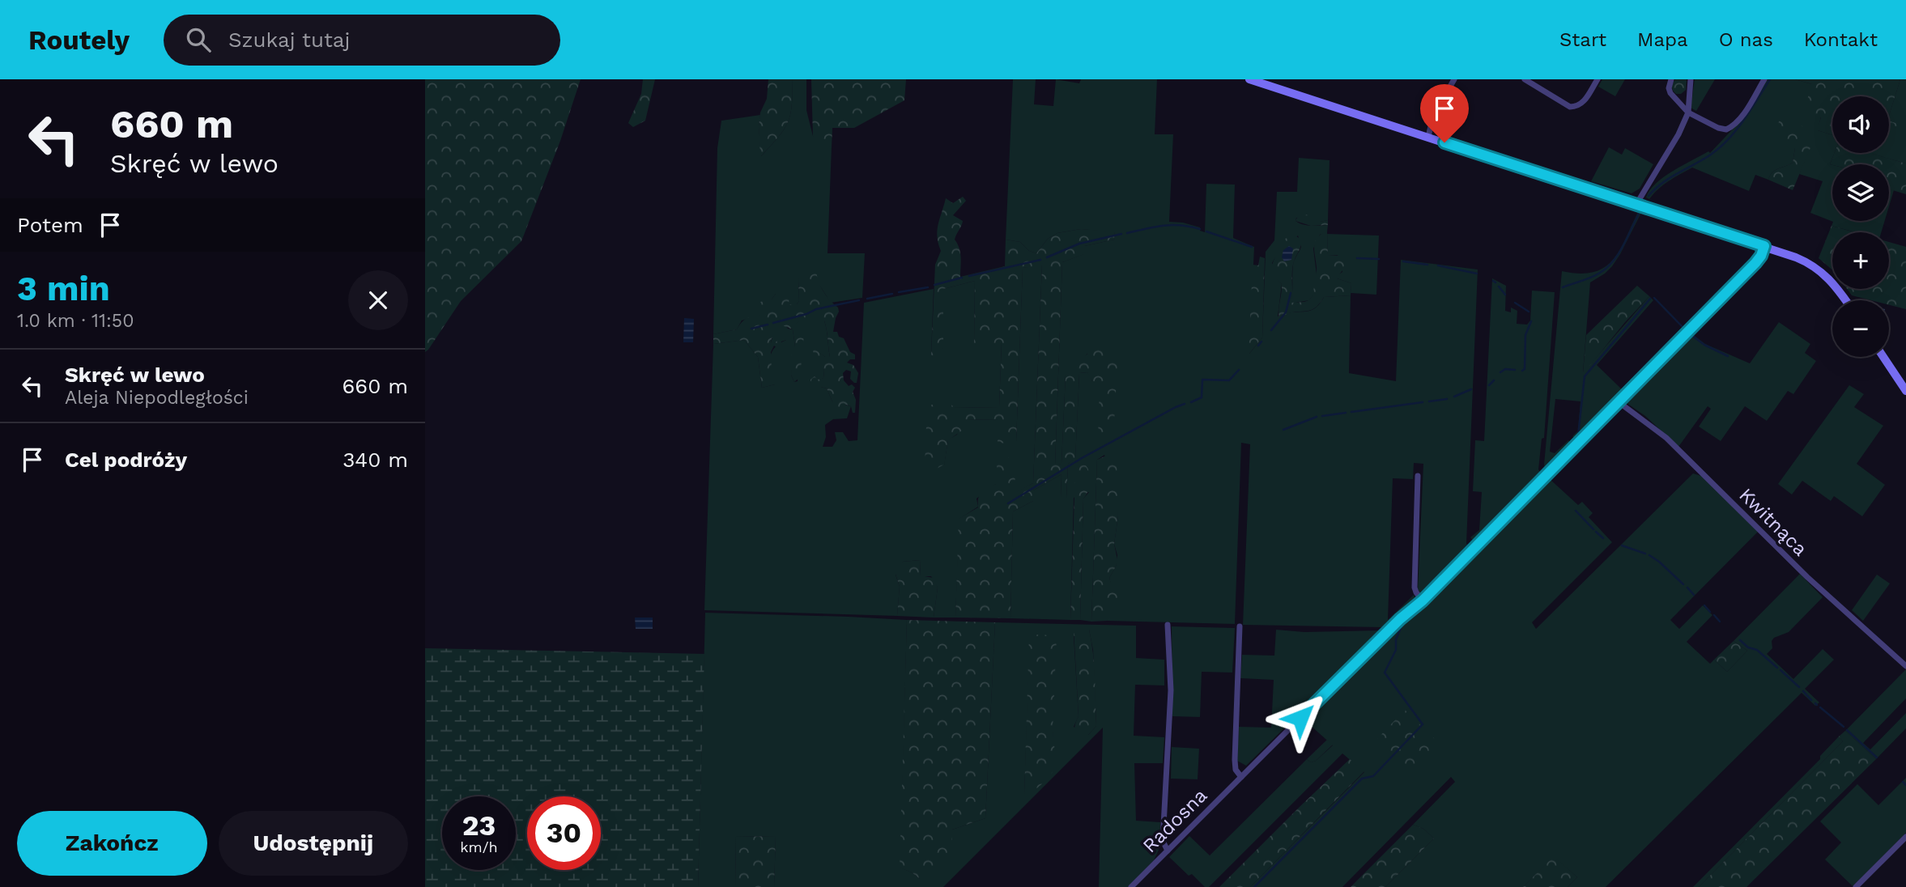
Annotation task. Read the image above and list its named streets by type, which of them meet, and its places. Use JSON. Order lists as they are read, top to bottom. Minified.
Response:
{"streets":{"street":["Kwitnąca","Radosna"]},"crossings":[["Kwitnąca","Radosna"]],"page":{"header":"Routely","search":"Szukaj tutaj","nav":["Start","Mapa","O nas","Kontakt"],"turn":["660 m","Skręć w lewo"],"map_buttons":["+","−"],"then":"Potem","heading":["3 min","1.0 km · 11:50"],"list":[{"name":"Skręć w lewo","note":"Aleja Niepodległości","value":"660 m"},{"name":"Cel podróży","value":"340 m"}],"speed":"23 km/h","limit":"30","buttons":["Zakończ","Udostępnij"]}}
